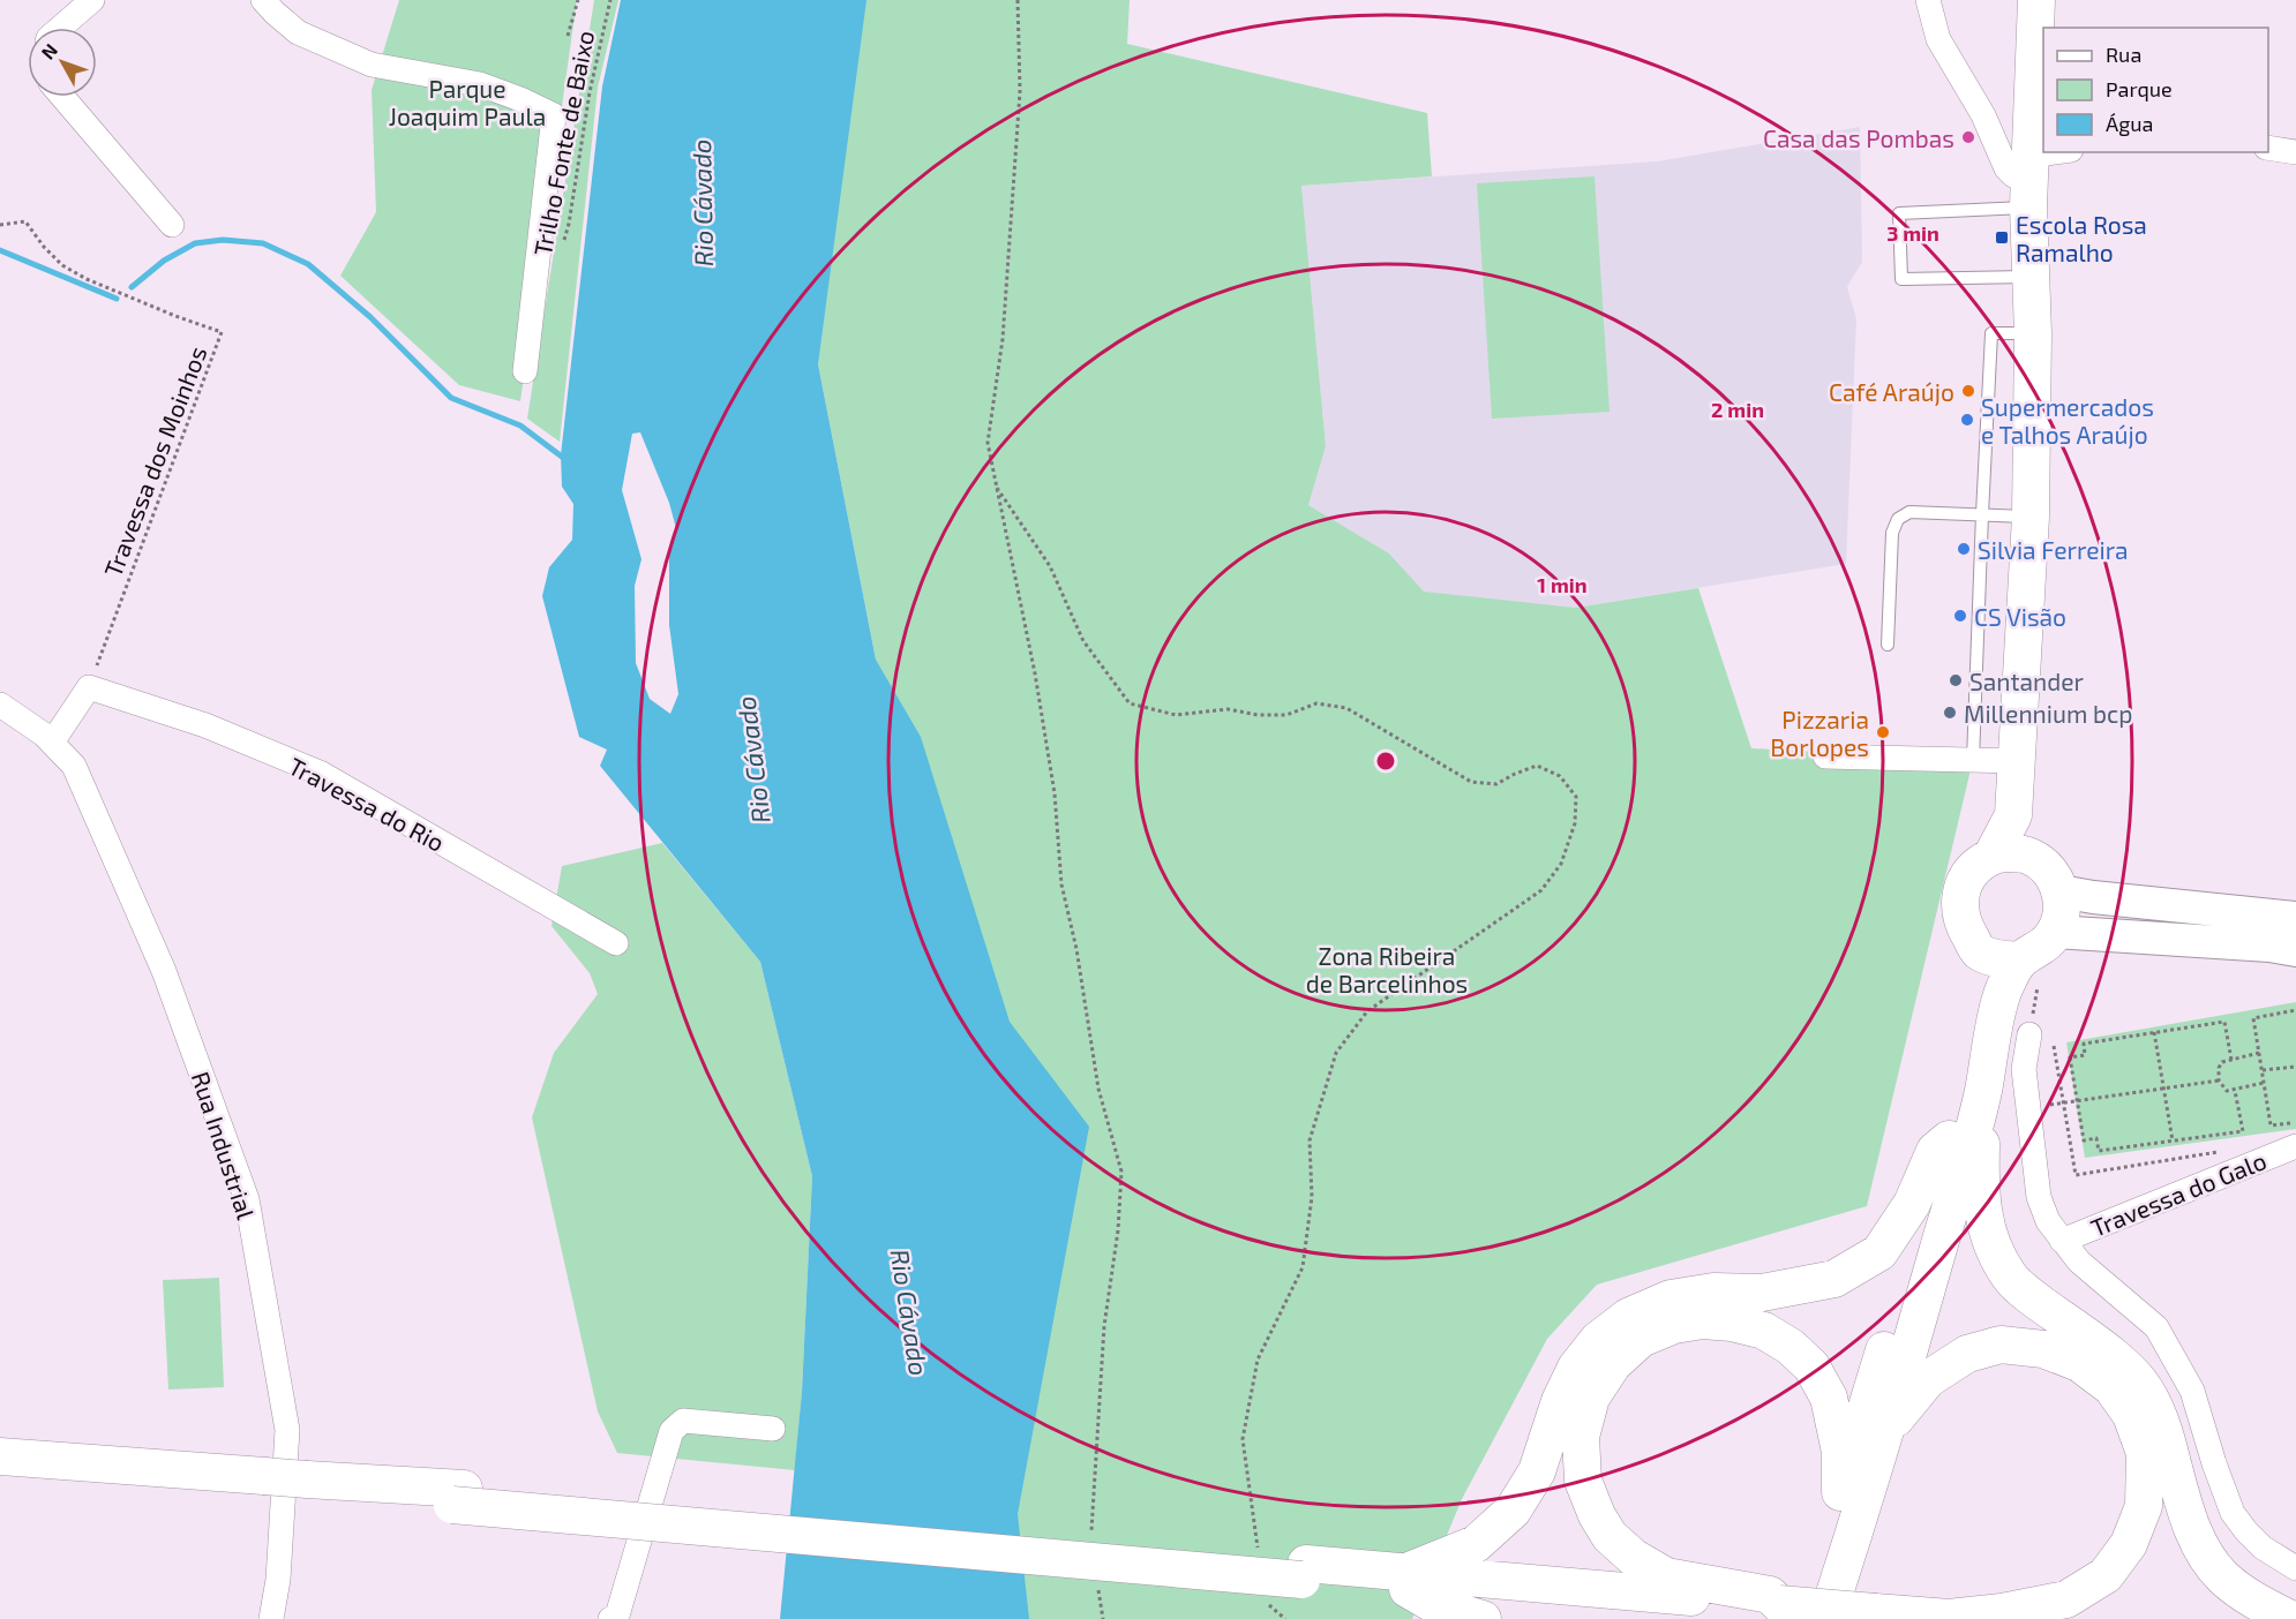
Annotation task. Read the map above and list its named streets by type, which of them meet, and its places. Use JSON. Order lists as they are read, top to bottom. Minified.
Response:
{"streets":{"street":["Travessa do Rio","Rua Industrial","Travessa do Galo"],"path":["Trilho Fonte de Baixo","Travessa dos Moinhos"]},"crossings":[["Travessa dos Moinhos","Travessa do Rio"]],"water":["Rio Cávado"],"parks":["Parque Joaquim Paula","Zona Ribeira de Barcelinhos"],"places":{"other":["Casa das Pombas","Café Araújo","Supermercados e Talhos Araújo","Silvia Ferreira","CS Visão","Santander","Millennium bcp","Pizzaria Borlopes"],"transit":["Escola Rosa Ramalho"]},"legend":["Rua","Parque","Água"],"north":"top left","rings":["3 min","2 min","1 min"]}
